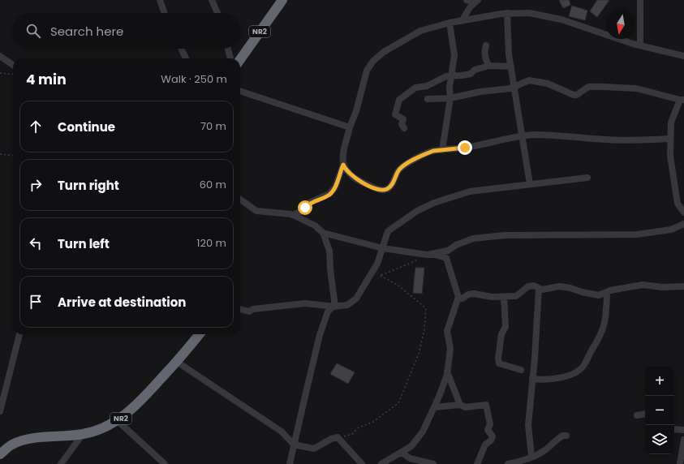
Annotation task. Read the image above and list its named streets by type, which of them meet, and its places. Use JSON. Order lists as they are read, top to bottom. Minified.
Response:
{"streets":{"highway":["NR2"]},"north":"bottom","page":{"search":"Search here","heading":["4 min","Walk · 250 m"],"list":[["Continue","70 m"],["Turn right","60 m"],["Turn left","120 m"],"Arrive at destination"],"map_buttons":["+","−"]}}
